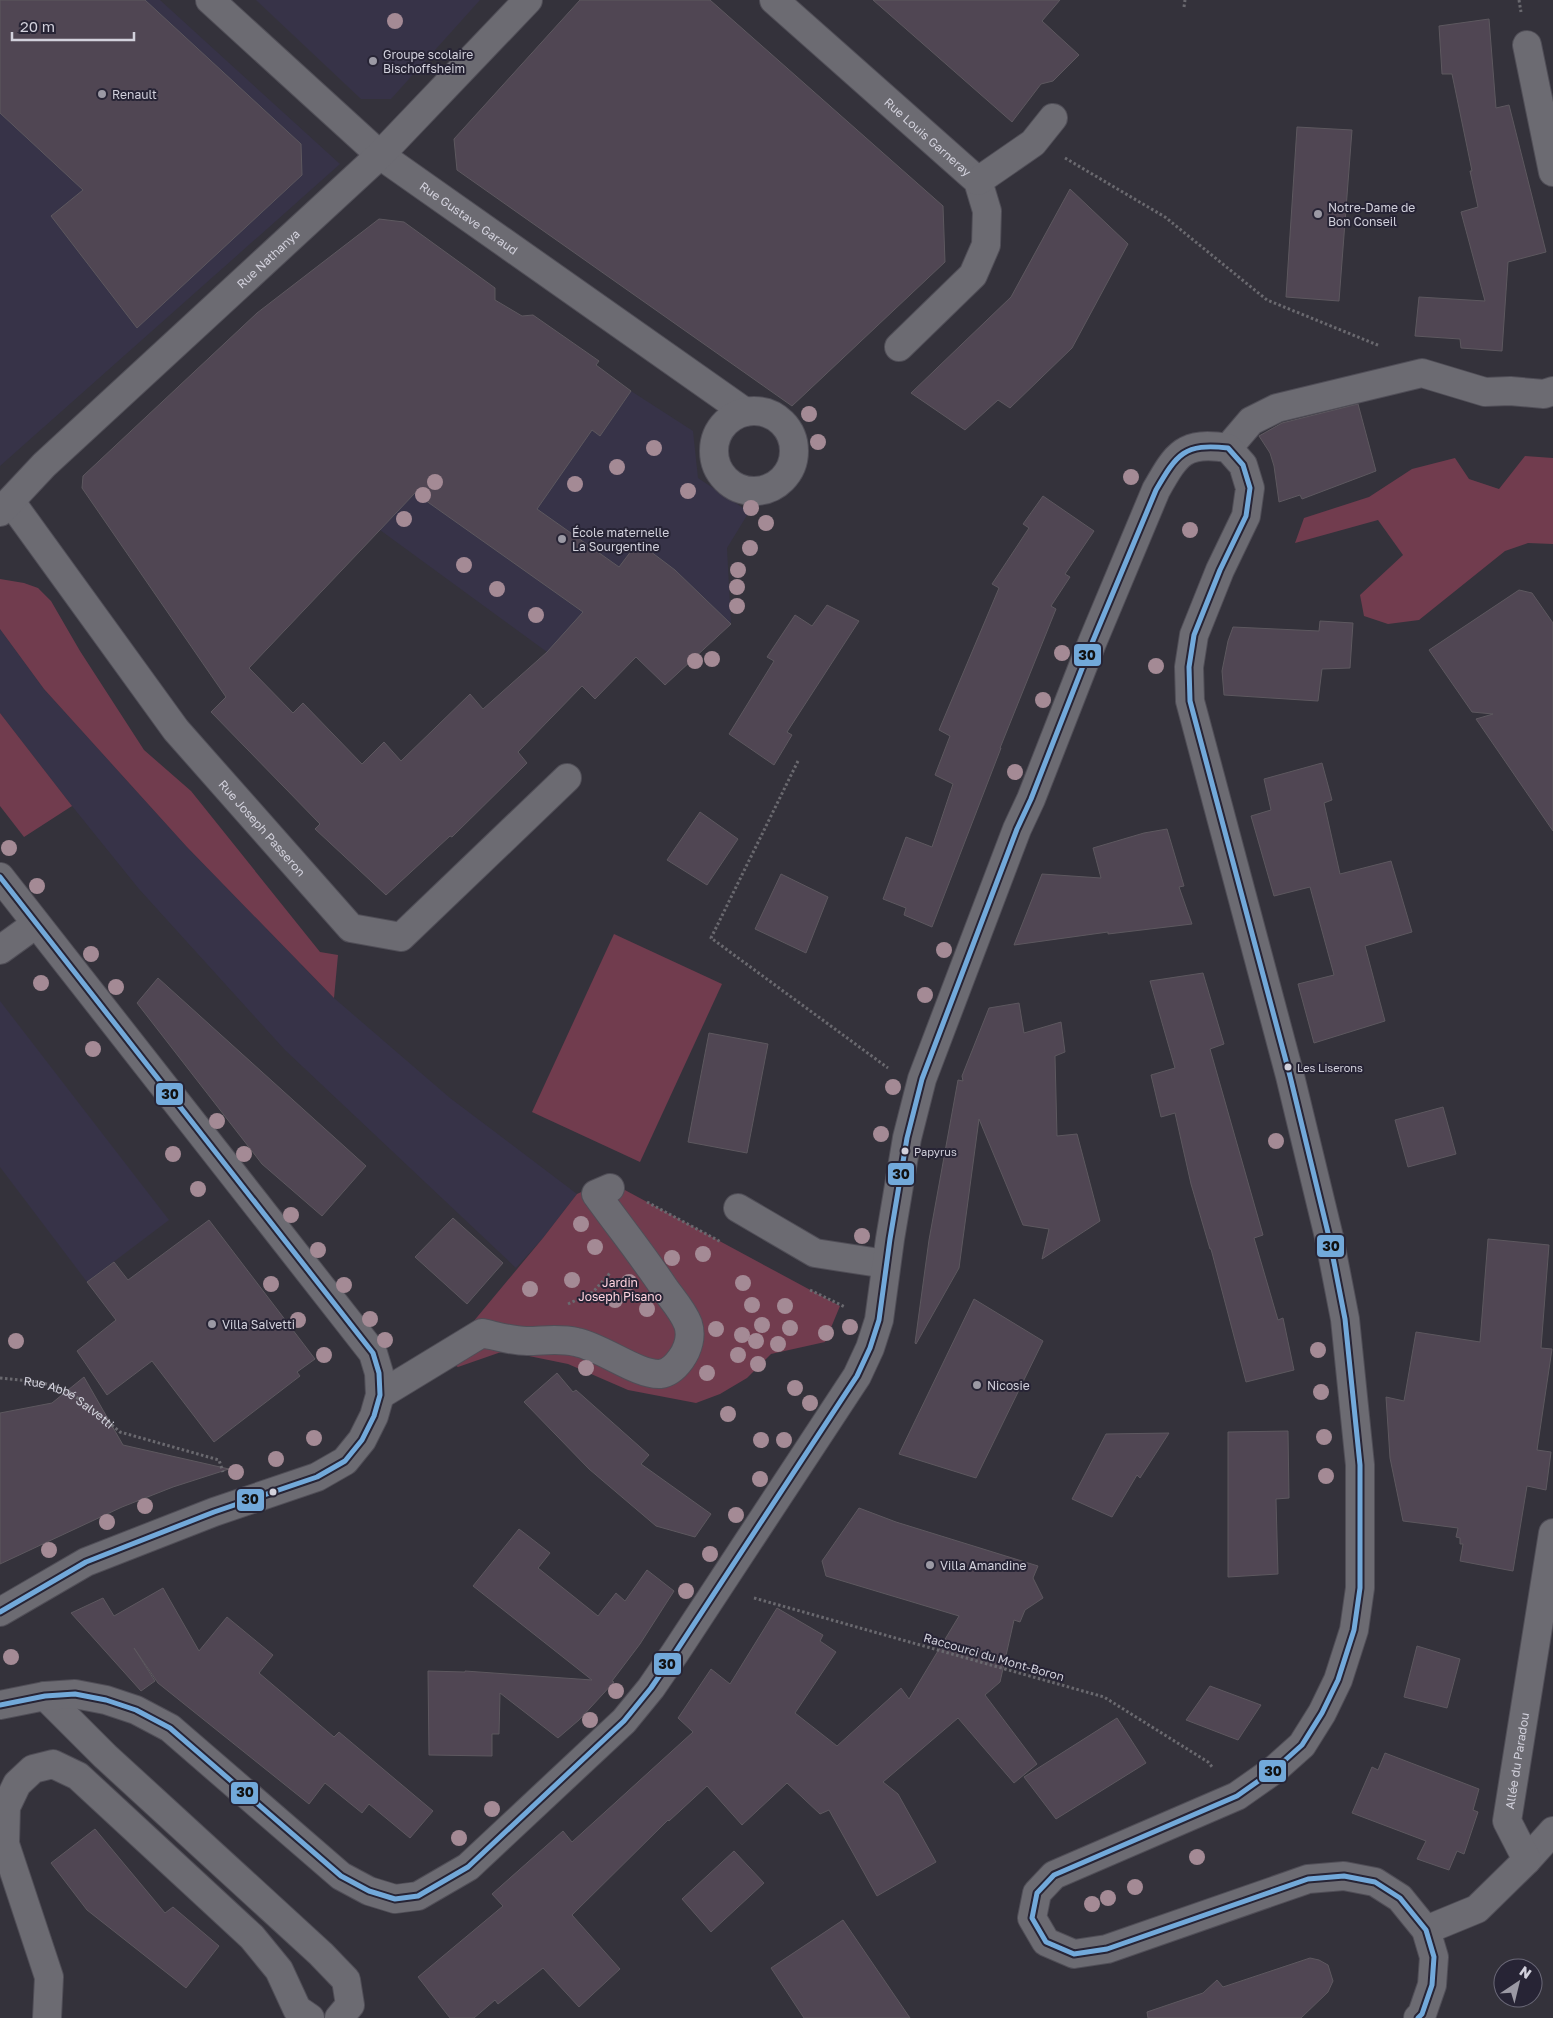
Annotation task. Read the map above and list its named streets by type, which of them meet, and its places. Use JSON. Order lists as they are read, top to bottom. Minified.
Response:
{"streets":{"street":["Rue Louis Garneray","Rue Gustave Garaud","Rue Nathanya","Rue Joseph Passeron","Allée du Paradou"],"path":["Rue Abbé Salvetti","Raccourci du Mont-Boron"]},"crossings":[["Rue Gustave Garaud","Rue Nathanya"],["Rue Nathanya","Rue Joseph Passeron"]],"parks":["Jardin Joseph Pisano"],"places":["Groupe scolaire Bischoffsheim","Renault","Notre-Dame de Bon Conseil","École maternelle La Sourgentine","Les Liserons","Papyrus","Villa Salvetti","Nicosie","Villa Amandine"],"lines":["transit line 30"],"scale_bar":"20 m","north":"top right"}
